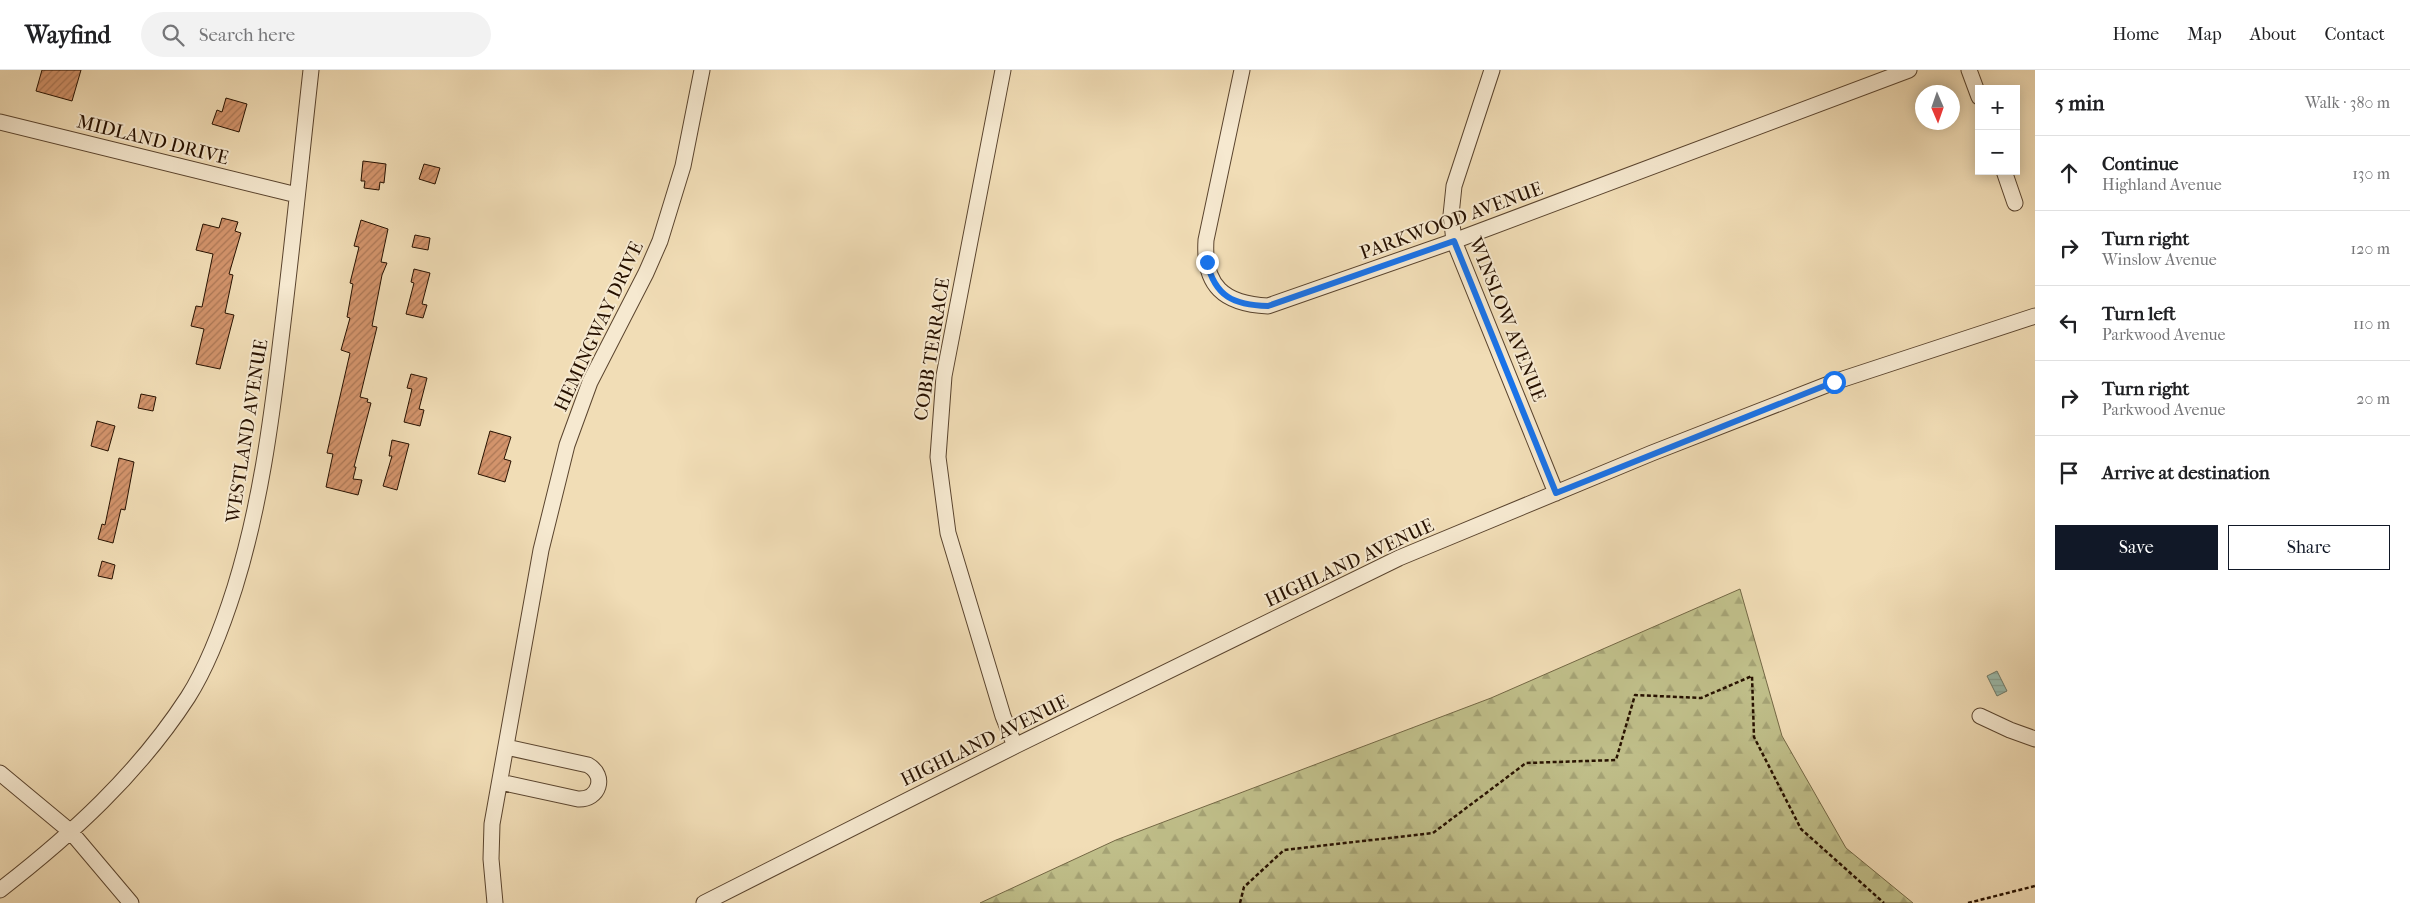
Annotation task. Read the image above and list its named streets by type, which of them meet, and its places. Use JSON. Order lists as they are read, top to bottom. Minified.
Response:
{"streets":{"street":["MIDLAND DRIVE","PARKWOOD AVENUE","WINSLOW AVENUE","HEMINGWAY DRIVE","COBB TERRACE","WESTLAND AVENUE","HIGHLAND AVENUE"]},"crossings":[["MIDLAND DRIVE","WESTLAND AVENUE"],["PARKWOOD AVENUE","WINSLOW AVENUE"],["WINSLOW AVENUE","HIGHLAND AVENUE"],["COBB TERRACE","HIGHLAND AVENUE"]],"north":"bottom","page":{"header":"Wayfind","search":"Search here","nav":["Home","Map","About","Contact"],"heading":["5 min","Walk · 380 m"],"map_buttons":["+","−"],"list":[["Continue","Highland Avenue","130 m"],["Turn right","Winslow Avenue","120 m"],["Turn left","Parkwood Avenue","110 m"],["Turn right","Parkwood Avenue","20 m"],"Arrive at destination"],"buttons":["Save","Share"]}}
